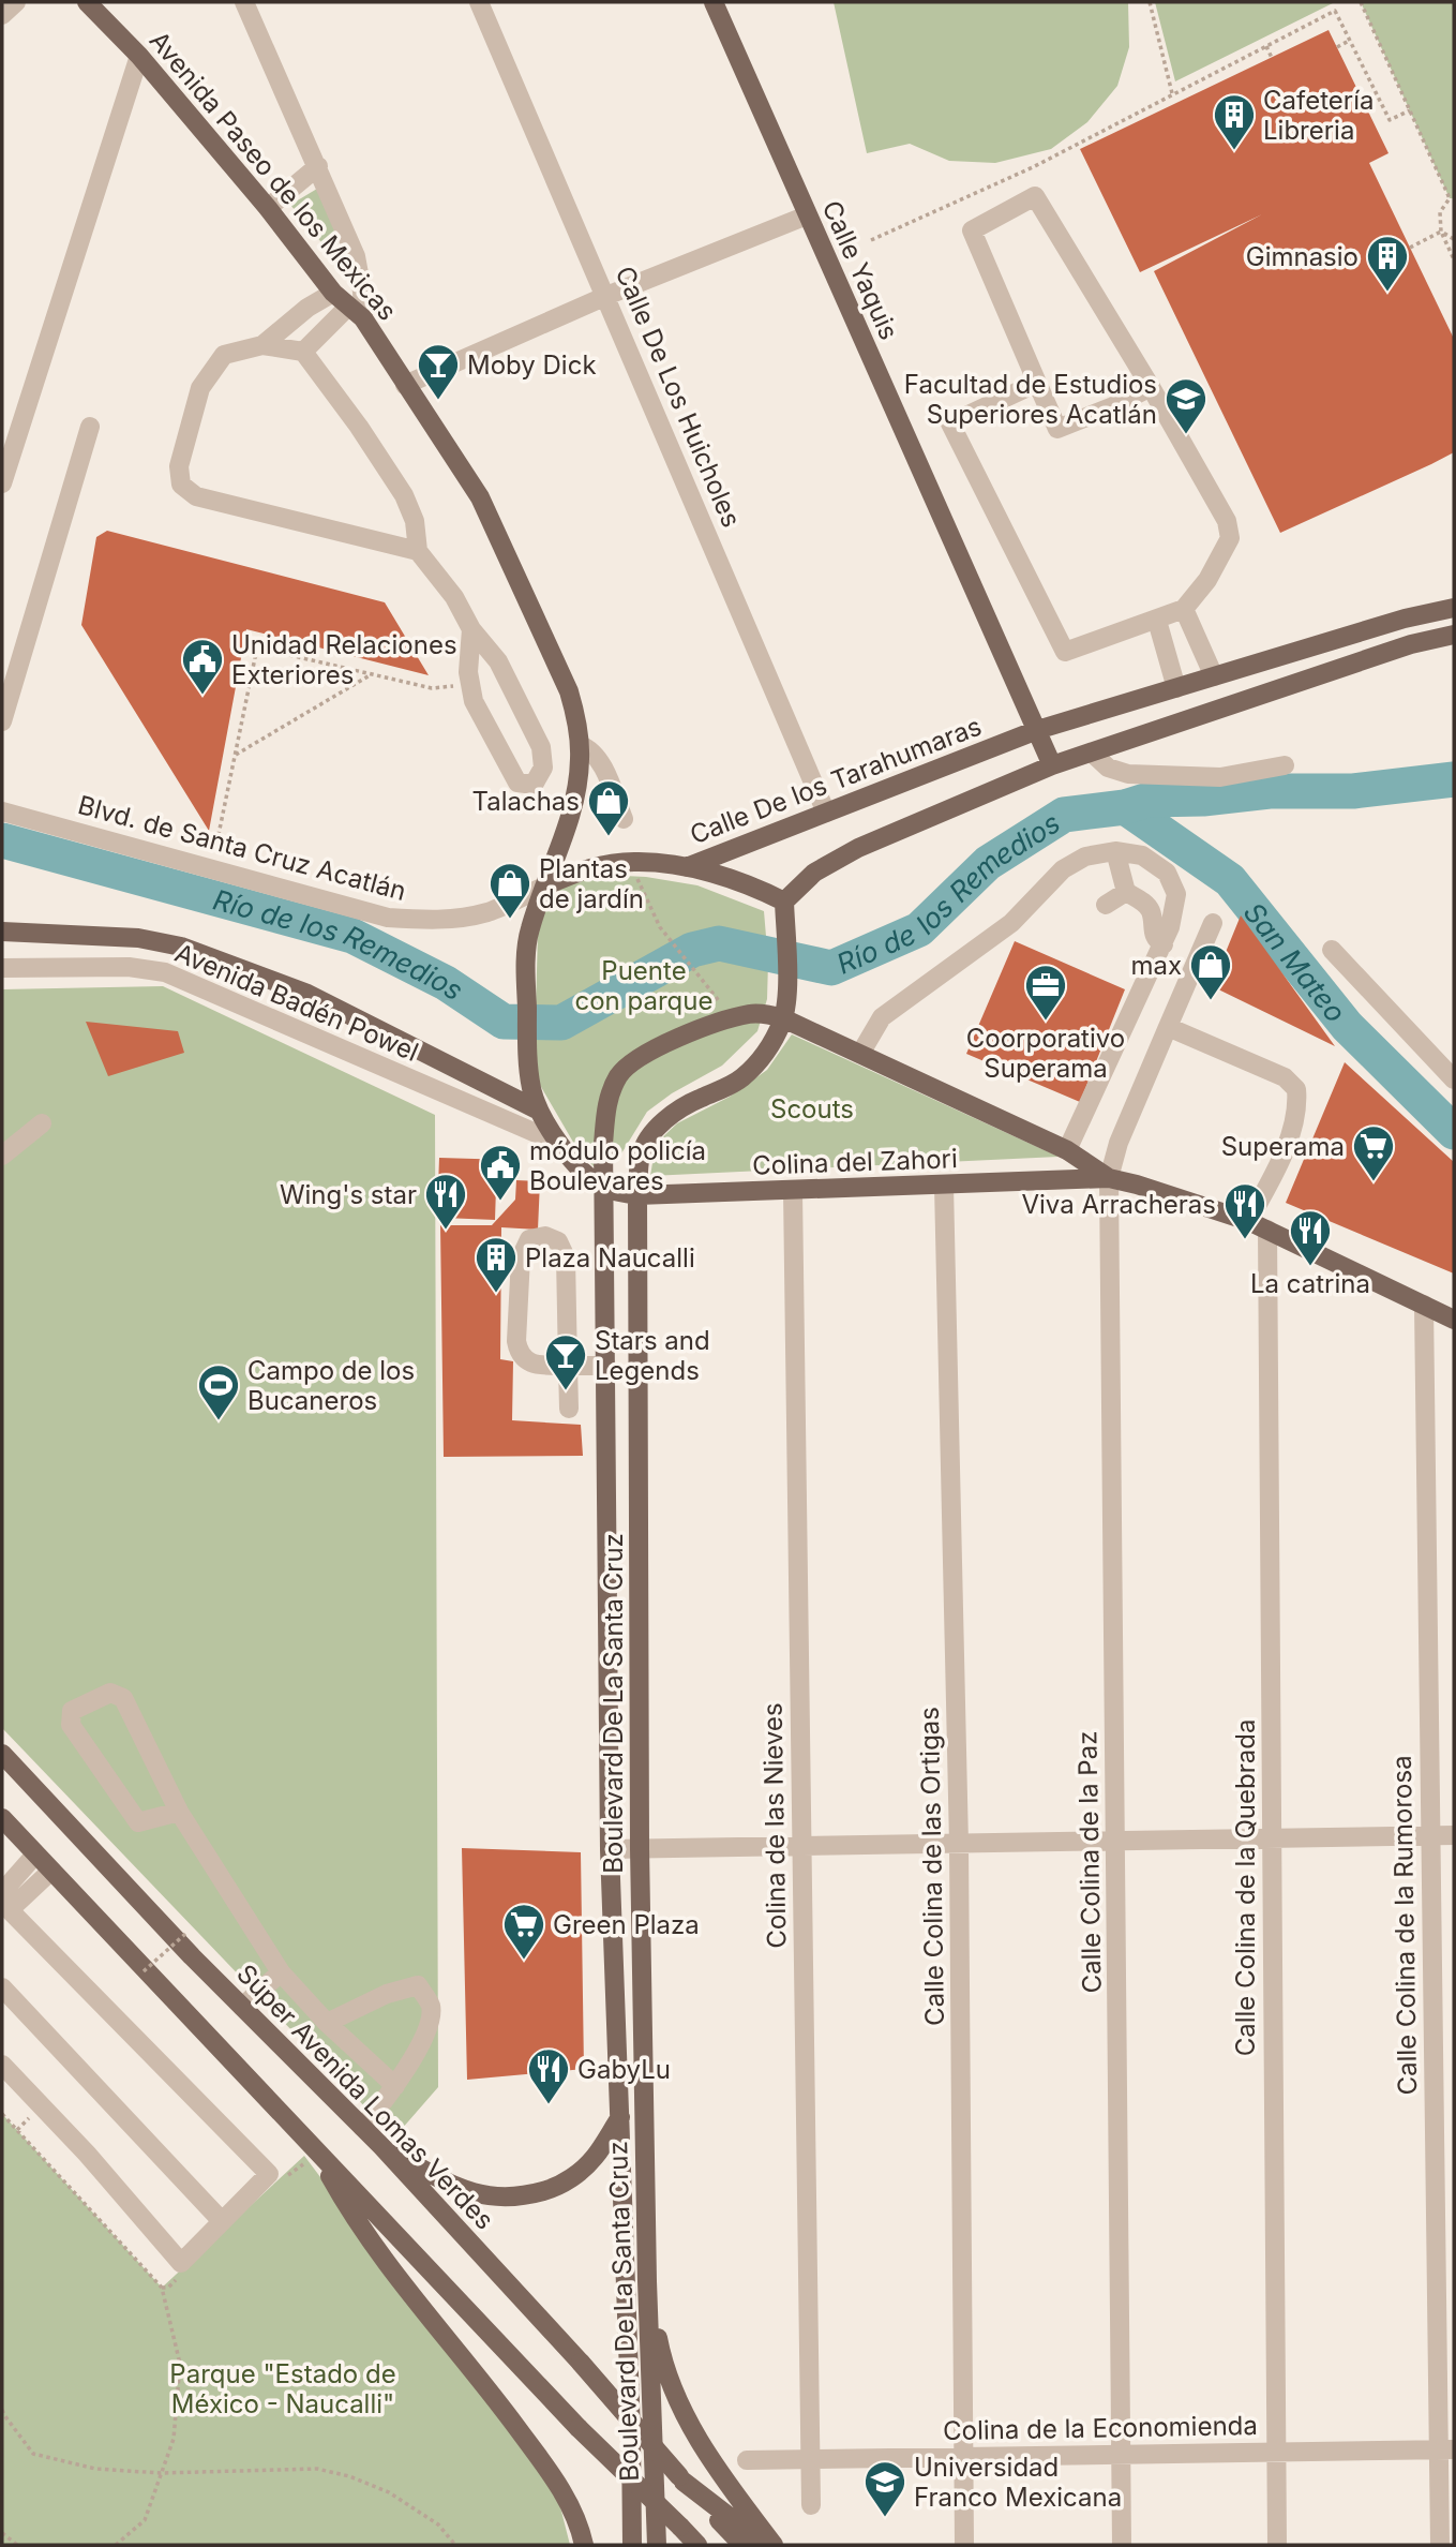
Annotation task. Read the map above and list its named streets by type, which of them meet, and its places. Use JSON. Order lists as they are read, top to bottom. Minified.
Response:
{"streets":{"main road":["Avenida Paseo de los Mexicas","Calle Yaquis","Calle De los Tarahumaras","Blvd. de Santa Cruz Acatlán","Colina del Zahori","Boulevard De La Santa Cruz","Súper Avenida Lomas Verdes"],"street":["Calle De Los Huicholes","Avenida Badén Powel","Colina de las Nieves","Calle Colina de la Paz","Calle Colina de las Ortigas","Calle Colina de la Quebrada","Calle Colina de la Rumorosa","Colina de la Economienda"]},"crossings":[["Avenida Paseo de los Mexicas","Blvd. de Santa Cruz Acatlán"],["Calle Yaquis","Calle De los Tarahumaras"],["Calle De Los Huicholes","Calle De los Tarahumaras"],["Calle De los Tarahumaras","Blvd. de Santa Cruz Acatlán"],["Calle De los Tarahumaras","Boulevard De La Santa Cruz"],["Colina del Zahori","Boulevard De La Santa Cruz"],["Colina del Zahori","Colina de las Nieves"],["Colina del Zahori","Calle Colina de la Paz"],["Colina del Zahori","Calle Colina de las Ortigas"],["Colina de las Nieves","Colina de la Economienda"],["Calle Colina de la Paz","Colina de la Economienda"],["Calle Colina de las Ortigas","Colina de la Economienda"],["Calle Colina de la Quebrada","Colina de la Economienda"],["Calle Colina de la Rumorosa","Colina de la Economienda"]],"water":["Río de los Remedios","San Mateo"],"parks":["Puente con parque","Scouts","Parque \"Estado de México - Naucalli\""],"places":{"building":["Cafetería Libreria","Gimnasio","Plaza Naucalli"],"bar":["Moby Dick","Stars and Legends"],"school or university":["Facultad de Estudios Superiores Acatlán","Universidad Franco Mexicana"],"public building":["Unidad Relaciones Exteriores","módulo policía Boulevares"],"shop":["Talachas","Plantas de jardín","max"],"office":["Coorporativo Superama"],"supermarket":["Superama","Green Plaza"],"restaurant":["Wing's star","Viva Arracheras","La catrina","GabyLu"],"sports":["Campo de los Bucaneros"]}}
